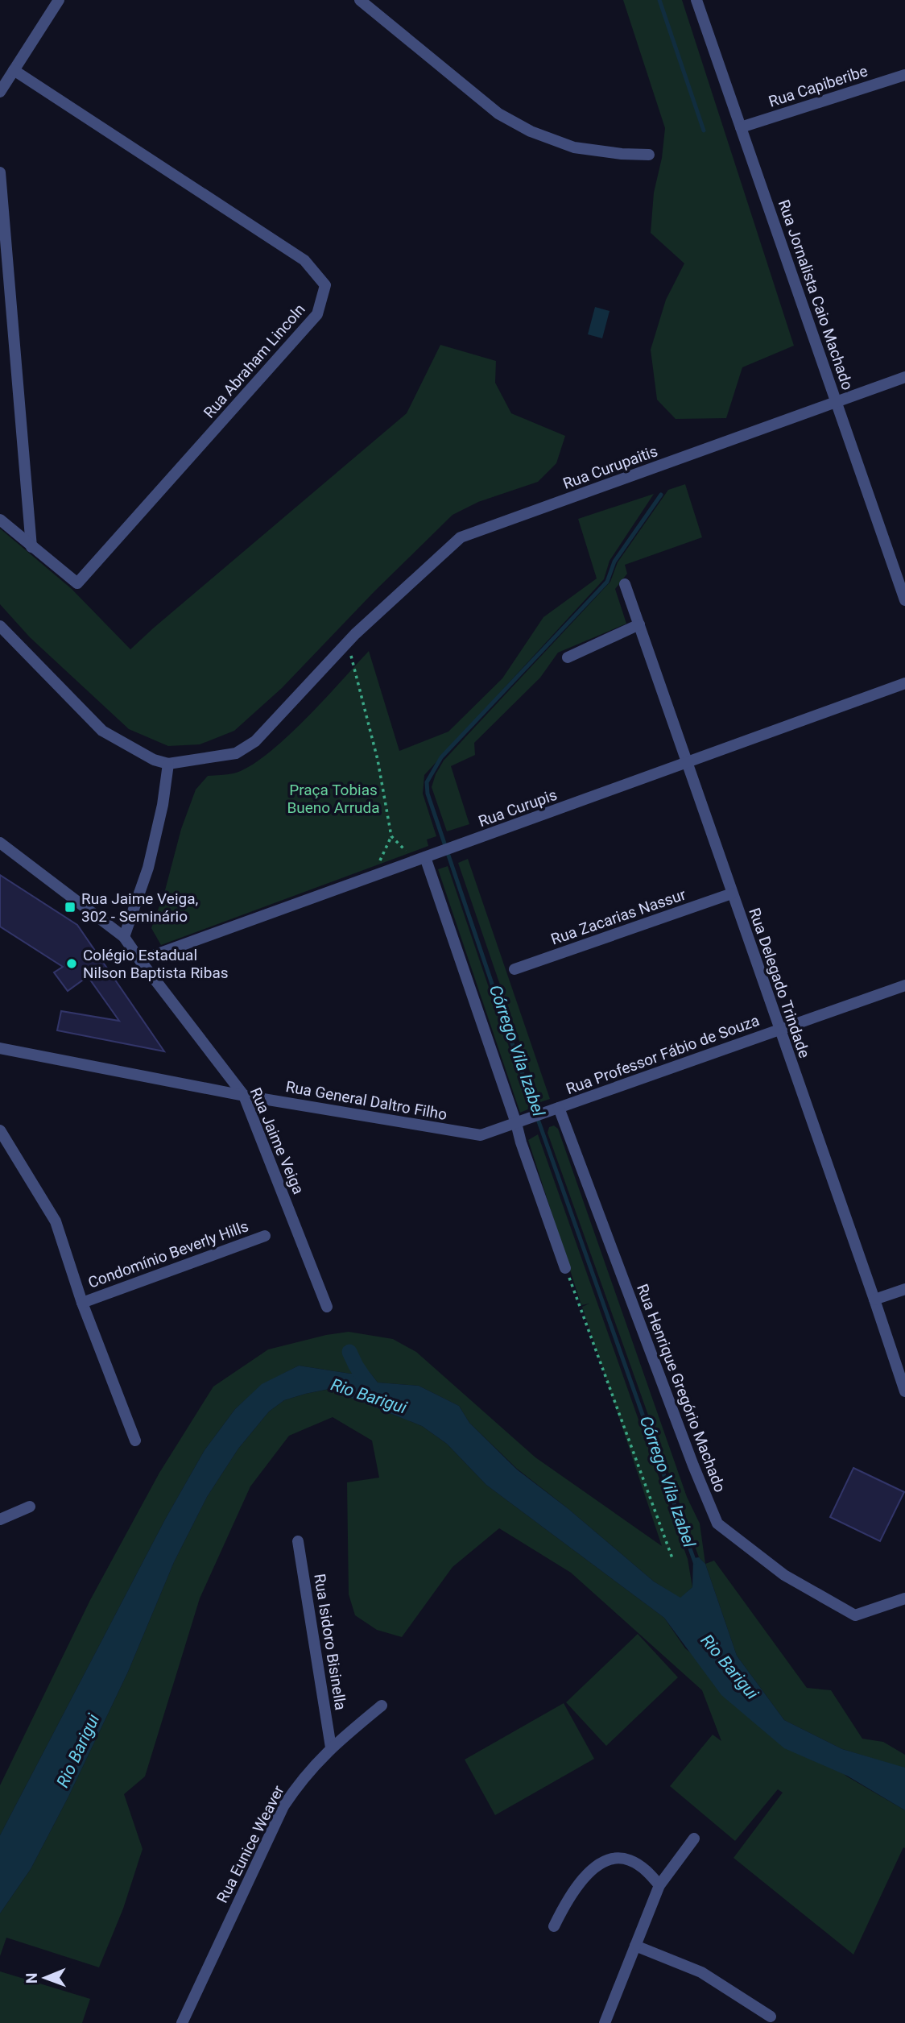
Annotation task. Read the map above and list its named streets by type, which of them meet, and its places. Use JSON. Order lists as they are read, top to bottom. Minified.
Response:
{"streets":{"street":["Rua Capiberibe","Rua Jornalista Caio Machado","Rua Abraham Lincoln","Rua Curupaitis","Rua Curupis","Rua Zacarias Nassur","Rua Delegado Trindade","Rua Professor Fábio de Souza","Rua General Daltro Filho","Rua Jaime Veiga","Condomínio Beverly Hills","Rua Henrique Gregório Machado","Rua Isidoro Bisinella","Rua Eunice Weaver"]},"crossings":[["Rua Capiberibe","Rua Jornalista Caio Machado"],["Rua Jornalista Caio Machado","Rua Curupaitis"],["Rua Curupis","Rua Delegado Trindade"],["Rua Curupis","Rua Jaime Veiga"],["Rua Zacarias Nassur","Rua Delegado Trindade"],["Rua Delegado Trindade","Rua Professor Fábio de Souza"],["Rua Professor Fábio de Souza","Rua General Daltro Filho"],["Rua Professor Fábio de Souza","Rua Henrique Gregório Machado"],["Rua General Daltro Filho","Rua Jaime Veiga"],["Rua General Daltro Filho","Rua Henrique Gregório Machado"],["Rua Isidoro Bisinella","Rua Eunice Weaver"]],"water":["Córrego Vila Izabel","Rio Barigui"],"parks":["Praça Tobias Bueno Arruda"],"places":{"transit":["Rua Jaime Veiga, 302 - Seminário"],"other":["Colégio Estadual Nilson Baptista Ribas"]},"north":"left"}
